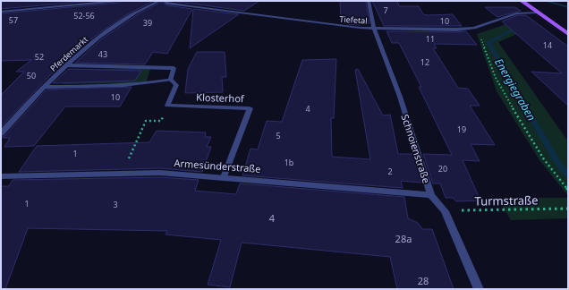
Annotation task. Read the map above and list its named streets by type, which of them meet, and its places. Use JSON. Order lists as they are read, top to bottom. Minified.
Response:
{"streets":{"street":["Tiefetal","Pferdemarkt","Klosterhof","Schnoienstraße","Armesünderstraße"],"path":["Turmstraße"]},"crossings":[["Tiefetal","Schnoienstraße"],["Klosterhof","Armesünderstraße"],["Schnoienstraße","Armesünderstraße"],["Schnoienstraße","Turmstraße"]],"water":["Energiegraben"],"house_numbers":["7","52-56","57","10","39","11","14","43","52","12","50","10","4","19","5","1","1b","20","2","1","3","4","28a","28"]}
